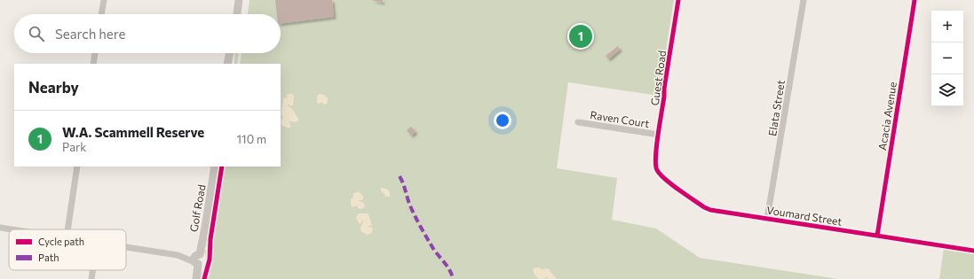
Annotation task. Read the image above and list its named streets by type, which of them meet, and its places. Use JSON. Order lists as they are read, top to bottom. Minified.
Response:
{"streets":{"street":["Guest Road","Elata Street","Acacia Avenue","Raven Court","Golf Road","Voumard Street"]},"crossings":[["Guest Road","Raven Court"],["Guest Road","Voumard Street"],["Elata Street","Voumard Street"],["Acacia Avenue","Voumard Street"]],"legend":["Cycle path","Path"],"page":{"map_buttons":["+","−"],"search":"Search here","pins":"1","heading":"Nearby","list":[{"mark":"1","name":"W.A. Scammell Reserve","note":"Park","value":"110 m"}]}}
